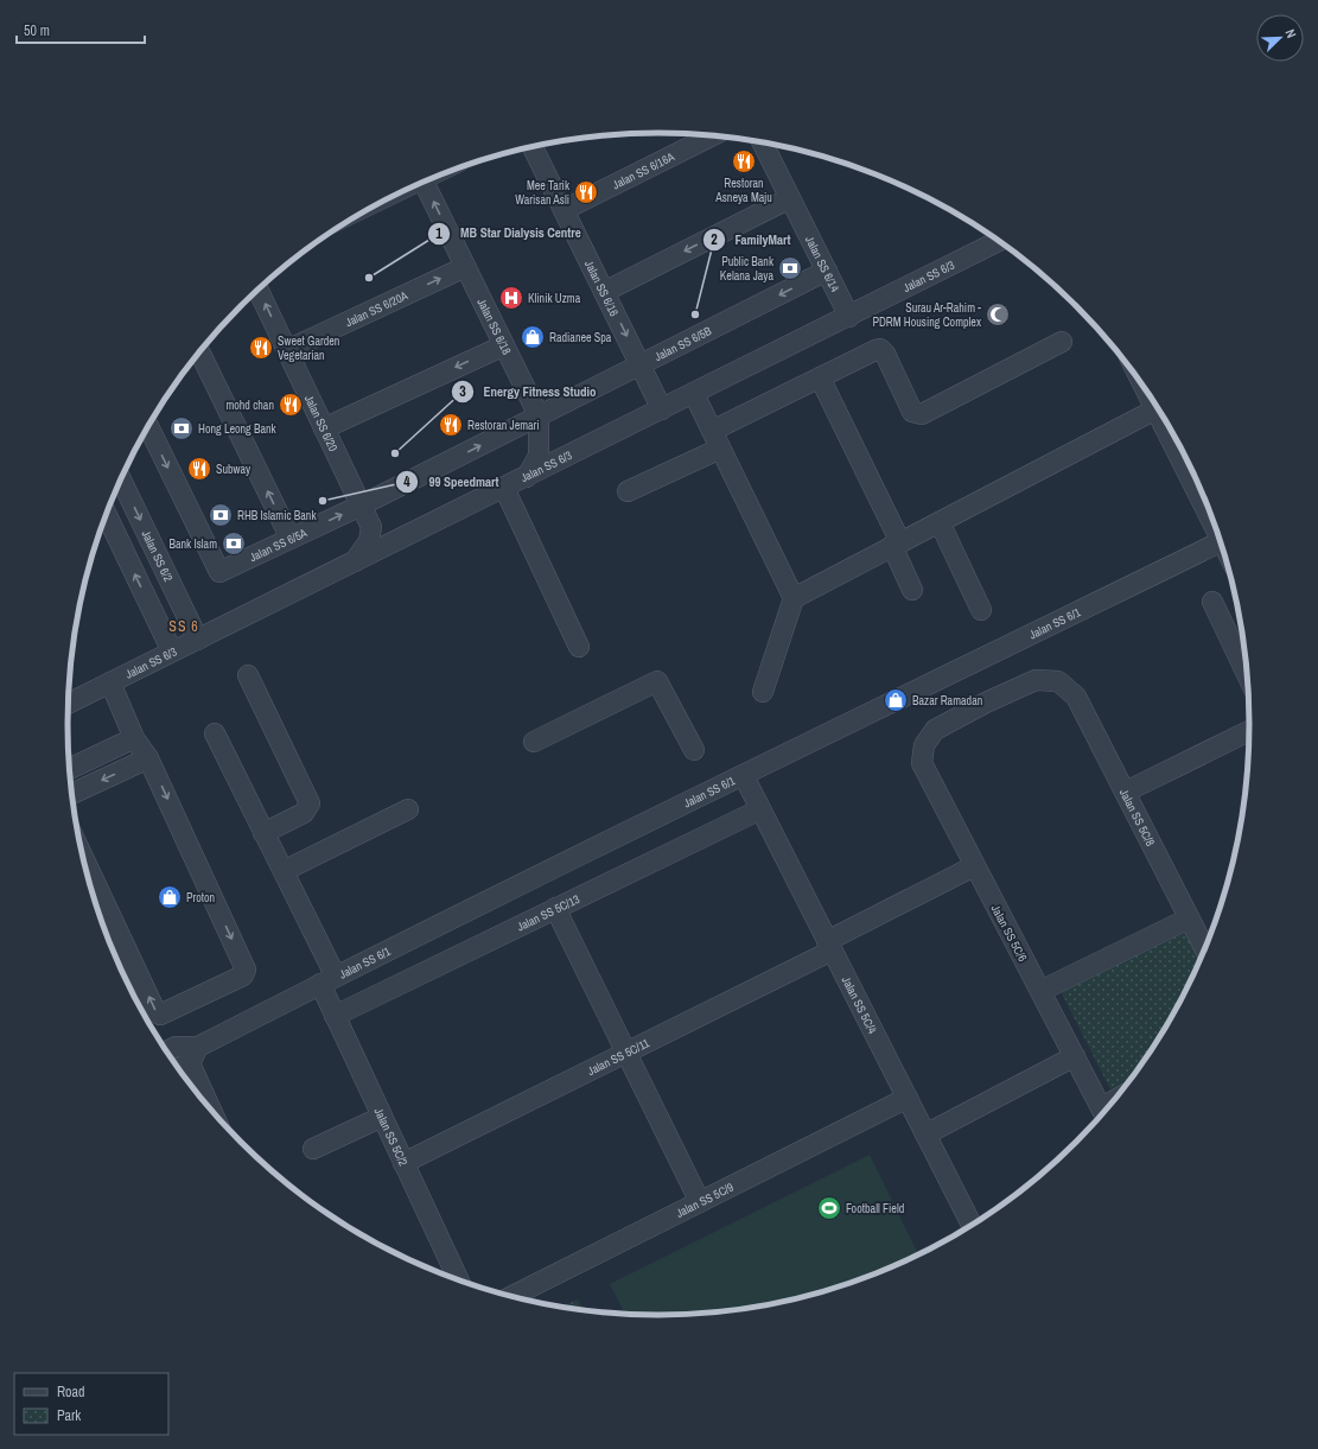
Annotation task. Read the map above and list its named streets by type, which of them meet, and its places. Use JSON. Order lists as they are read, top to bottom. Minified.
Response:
{"streets":{"street":["Jalan SS 6/16A","Jalan SS 6/14","Jalan SS 6/3","Jalan SS 6/16","Jalan SS 6/20A","Jalan SS 6/18","Jalan SS 6/5B","Jalan SS 6/20","Jalan SS 6/5A","Jalan SS 6/2","Jalan SS 6/1","Jalan SS 5C/8","Jalan SS 5C/13","Jalan SS 5C/6","Jalan SS 5C/4","Jalan SS 5C/11","Jalan SS 5C/2","Jalan SS 5C/9"]},"crossings":[["Jalan SS 6/16A","Jalan SS 6/16"],["Jalan SS 6/14","Jalan SS 6/3"],["Jalan SS 6/14","Jalan SS 6/5B"],["Jalan SS 6/3","Jalan SS 6/16"],["Jalan SS 6/3","Jalan SS 6/18"],["Jalan SS 6/3","Jalan SS 6/20"],["Jalan SS 6/3","Jalan SS 6/2"],["Jalan SS 6/16","Jalan SS 6/5B"],["Jalan SS 6/20A","Jalan SS 6/18"],["Jalan SS 6/20A","Jalan SS 6/20"],["Jalan SS 6/18","Jalan SS 6/5B"],["Jalan SS 6/18","Jalan SS 6/5A"],["Jalan SS 6/5B","Jalan SS 6/5A"],["Jalan SS 6/20","Jalan SS 6/5A"],["Jalan SS 6/1","Jalan SS 5C/4"],["Jalan SS 6/1","Jalan SS 5C/2"],["Jalan SS 5C/8","Jalan SS 5C/6"],["Jalan SS 5C/13","Jalan SS 5C/4"],["Jalan SS 5C/13","Jalan SS 5C/2"],["Jalan SS 5C/6","Jalan SS 5C/11"],["Jalan SS 5C/4","Jalan SS 5C/11"],["Jalan SS 5C/4","Jalan SS 5C/9"],["Jalan SS 5C/11","Jalan SS 5C/2"]],"districts":["SS 6"],"places":{"restaurant":["Restoran Asneya Maju","Mee Tarik Warisan Asli","Sweet Garden Vegetarian","mohd chan","Restoran Jemari","Subway"],"bank":["Public Bank Kelana Jaya","Hong Leong Bank","RHB Islamic Bank","Bank Islam"],"other":["MB Star Dialysis Centre","FamilyMart","Energy Fitness Studio","99 Speedmart"],"hospital":["Klinik Uzma"],"mosque":["Surau Ar-Rahim - PDRM Housing Complex"],"shop":["Radianee Spa","Bazar Ramadan","Proton"],"sports":["Football Field"]},"legend":["Road","Park"],"scale_bar":"50 m","north":"top right"}
